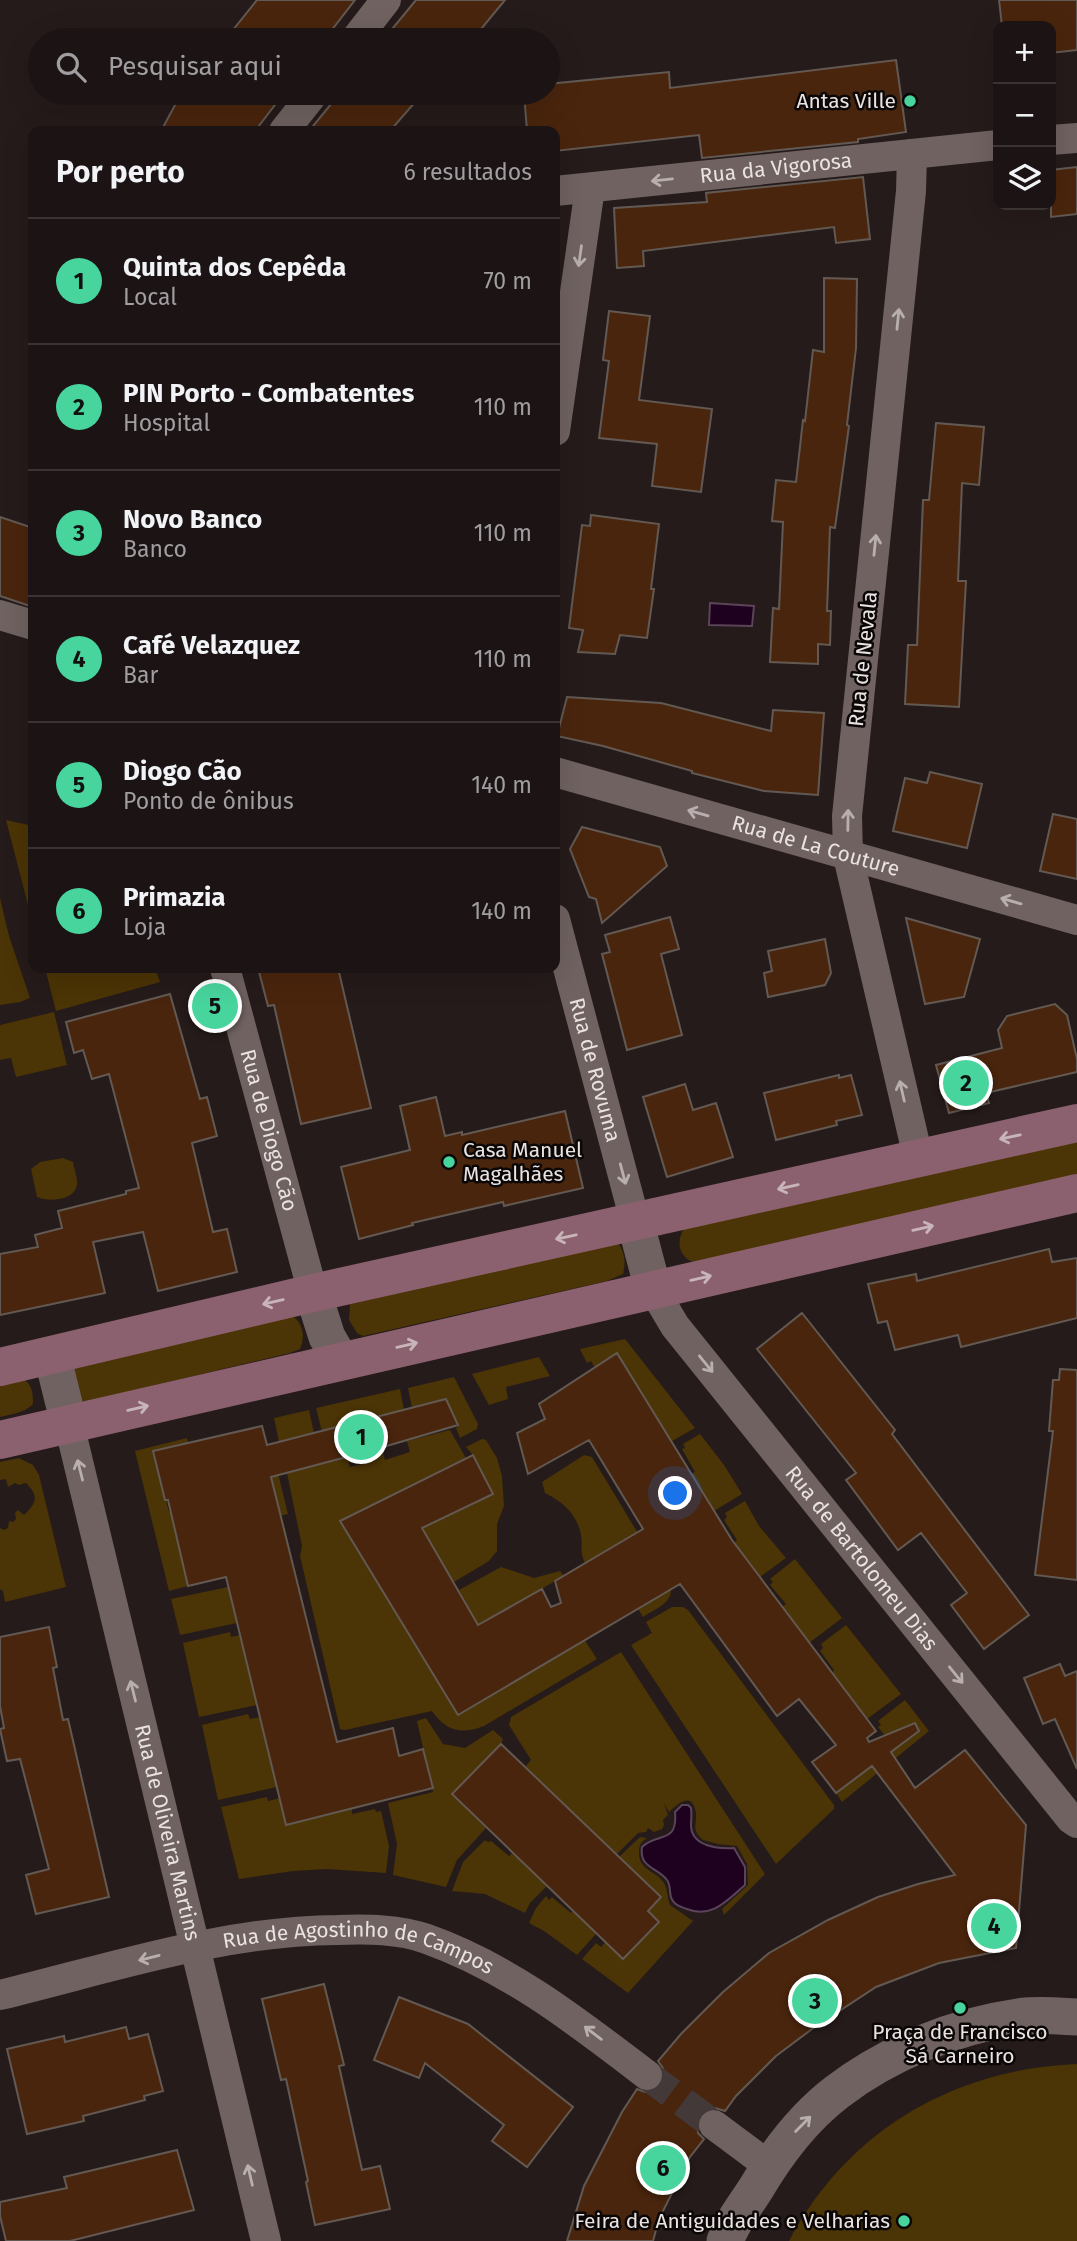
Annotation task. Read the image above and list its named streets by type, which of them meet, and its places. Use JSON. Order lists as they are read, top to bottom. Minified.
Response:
{"streets":{"street":["Rua da Vigorosa","Rua de Nevala","Rua de La Couture","Rua de Rovuma","Rua de Diogo Cão","Rua de Bartolomeu Dias","Rua de Oliveira Martins","Rua de Agostinho de Campos"]},"crossings":[["Rua da Vigorosa","Rua de Nevala"],["Rua de Nevala","Rua de La Couture"],["Rua de Oliveira Martins","Rua de Agostinho de Campos"]],"one_way":["Rua da Vigorosa","Rua de Nevala","Rua de La Couture","Rua de Rovuma","Rua de Bartolomeu Dias","Rua de Oliveira Martins","Rua de Agostinho de Campos"],"places":["Antas Ville","Casa Manuel Magalhães","Praça de Francisco Sá Carneiro","Feira de Antiguidades e Velharias"],"page":{"map_buttons":["+","−"],"search":"Pesquisar aqui","heading":["Por perto","6 resultados"],"list":[{"mark":"1","name":"Quinta dos Cepêda","note":"Local","value":"70 m"},{"mark":"2","name":"PIN Porto - Combatentes","note":"Hospital","value":"110 m"},{"mark":"3","name":"Novo Banco","note":"Banco","value":"110 m"},{"mark":"4","name":"Café Velazquez","note":"Bar","value":"110 m"},{"mark":"5","name":"Diogo Cão","note":"Ponto de ônibus","value":"140 m"},{"mark":"6","name":"Primazia","note":"Loja","value":"140 m"}],"pins":["5","2","1","4","3","6"]}}
